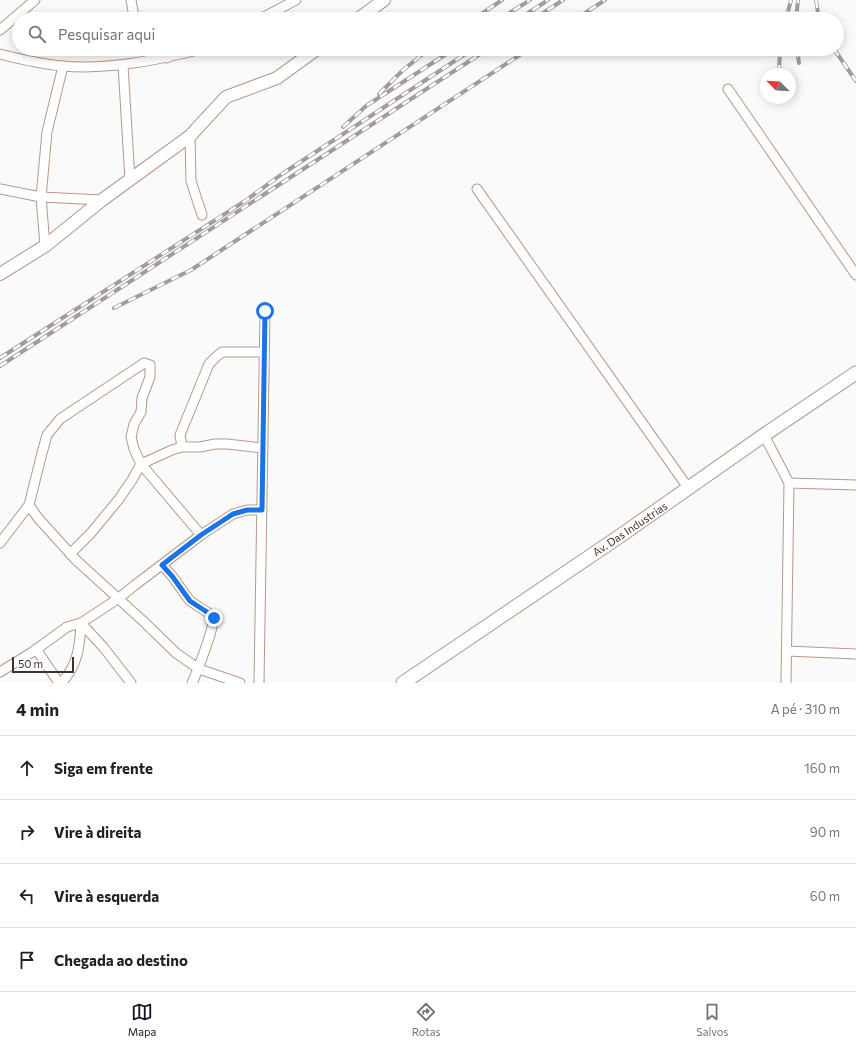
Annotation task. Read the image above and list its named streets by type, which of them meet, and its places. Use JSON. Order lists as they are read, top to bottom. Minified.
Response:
{"streets":{"main road":["Av. Das Industrias"]},"scale_bar":"50 m","north":"top left","page":{"search":"Pesquisar aqui","scale":"50 m","heading":["4 min","A pé · 310 m"],"list":[["Siga em frente","160 m"],["Vire à direita","90 m"],["Vire à esquerda","60 m"],"Chegada ao destino"],"nav":["Mapa","Rotas","Salvos"]}}
